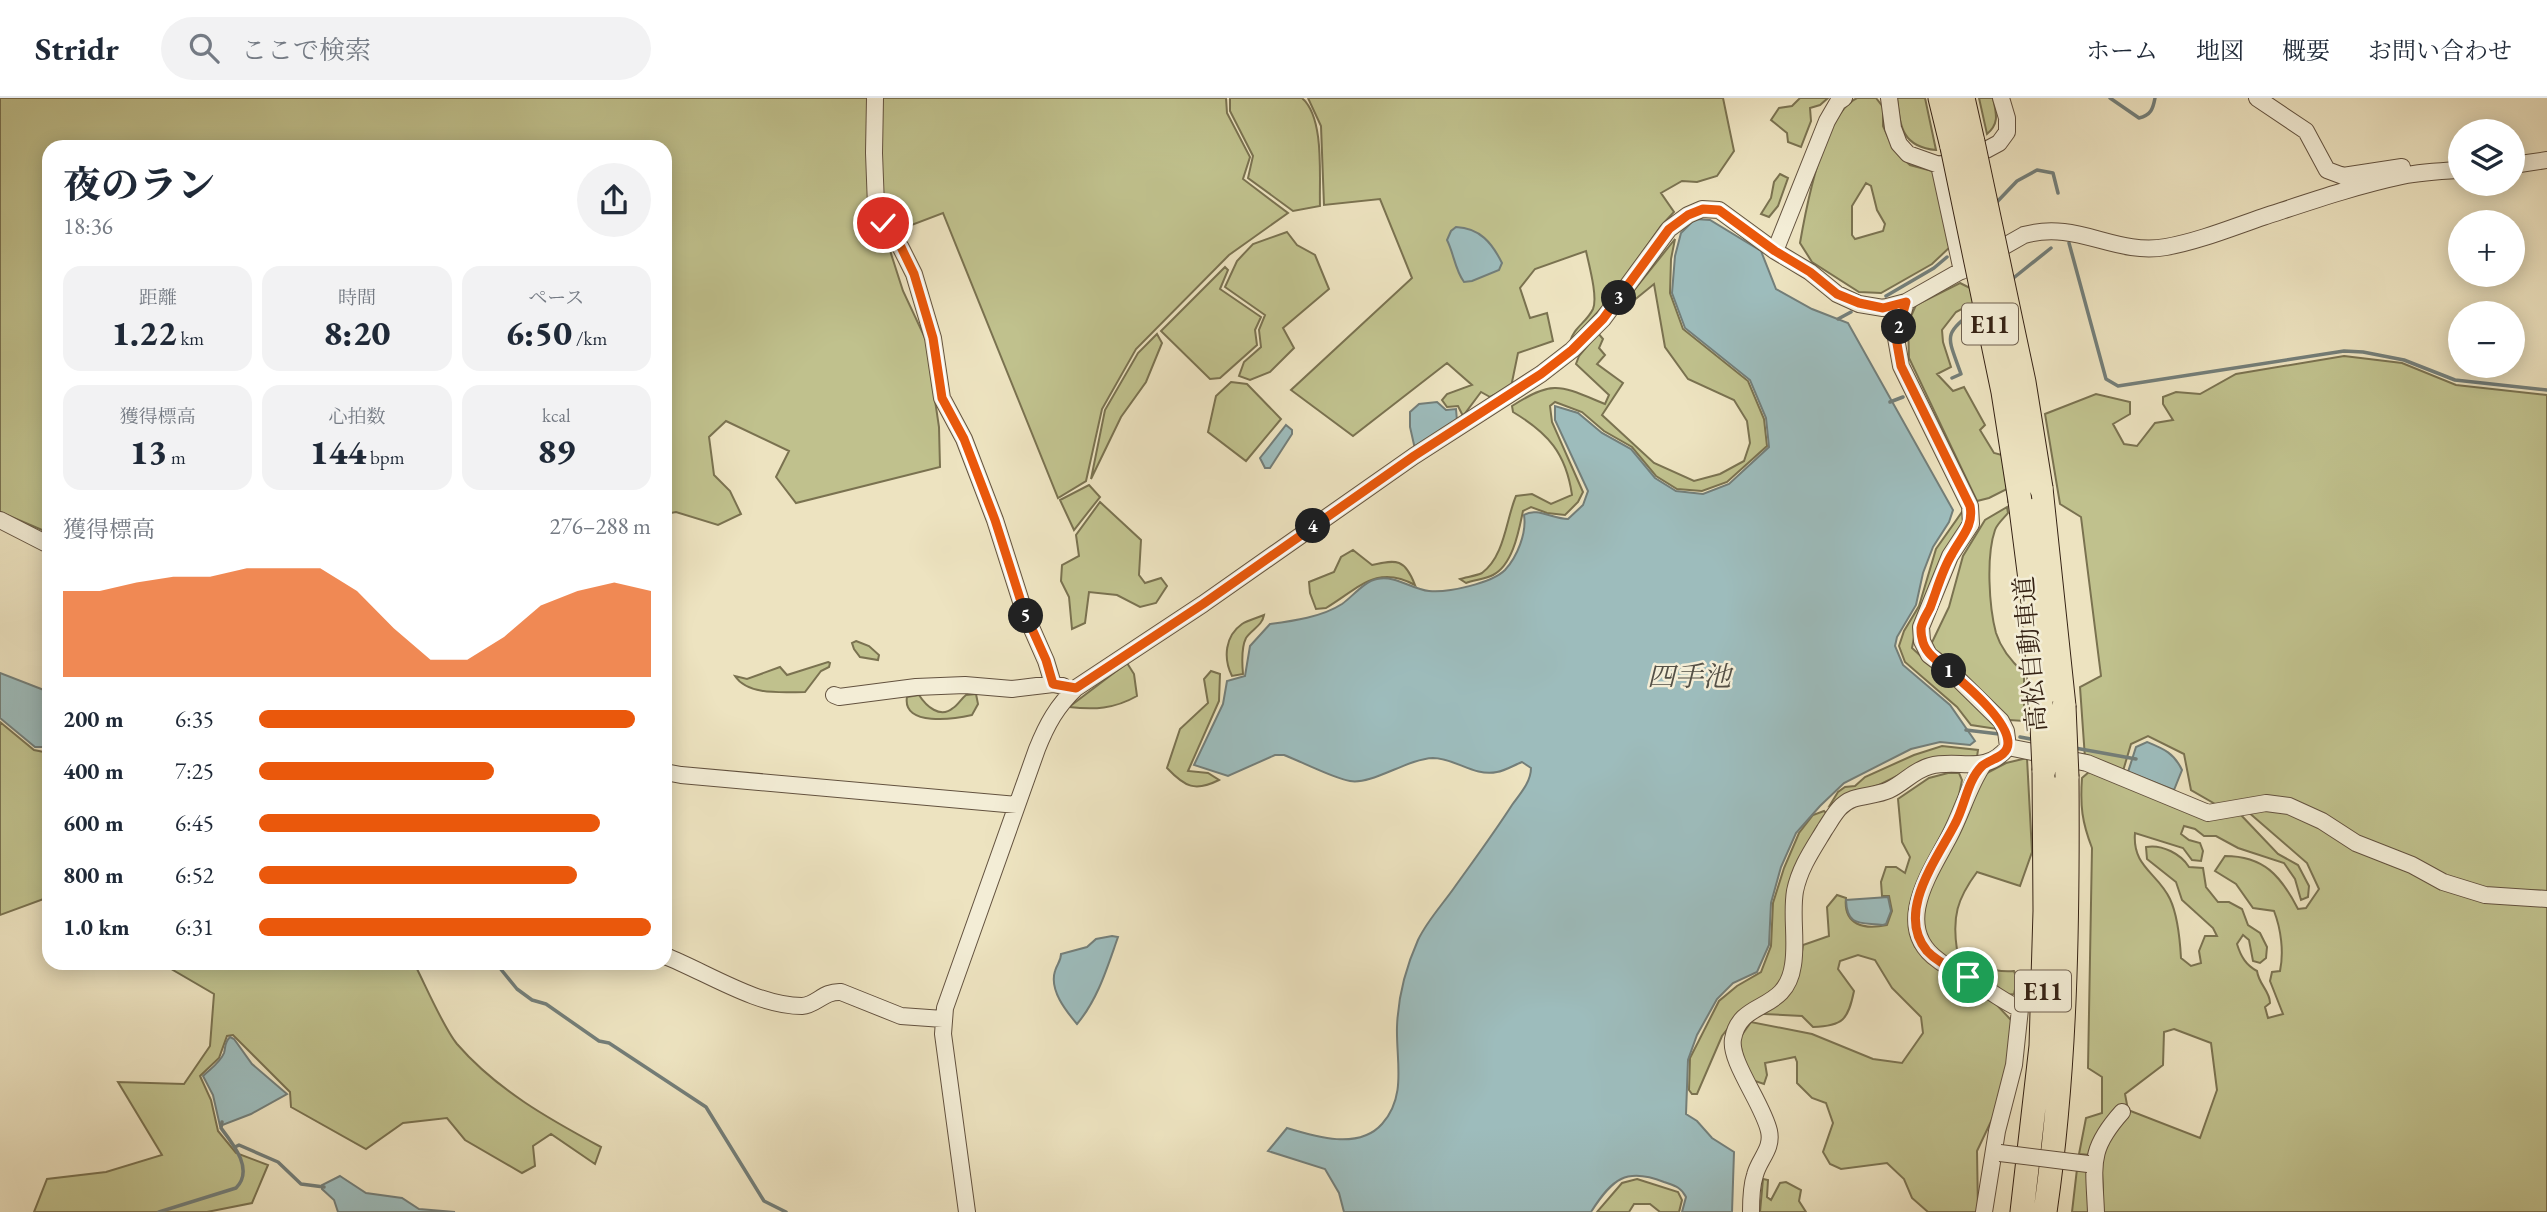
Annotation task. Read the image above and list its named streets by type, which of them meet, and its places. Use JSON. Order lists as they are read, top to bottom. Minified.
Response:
{"streets":{"highway":["E11","高松自動車道"]},"water":["四手池"],"page":{"header":"Stridr","search":"ここで検索","nav":["ホーム","地図","概要","お問い合わせ"],"map_buttons":["+","−"],"heading":["夜のラン","18:36"],"stats":[["距離","1.22 km"],["時間","8:20"],["ペース","6:50 /km"],["獲得標高","13 m"],["心拍数","144 bpm"],["kcal","89"]],"pins":["3","2","4","5","1"],"chart":["獲得標高","276–288 m"],"list":[{"name":"200 m","note":"6:35"},{"name":"400 m","note":"7:25"},{"name":"600 m","note":"6:45"},{"name":"800 m","note":"6:52"},{"name":"1.0 km","note":"6:31"}]}}
